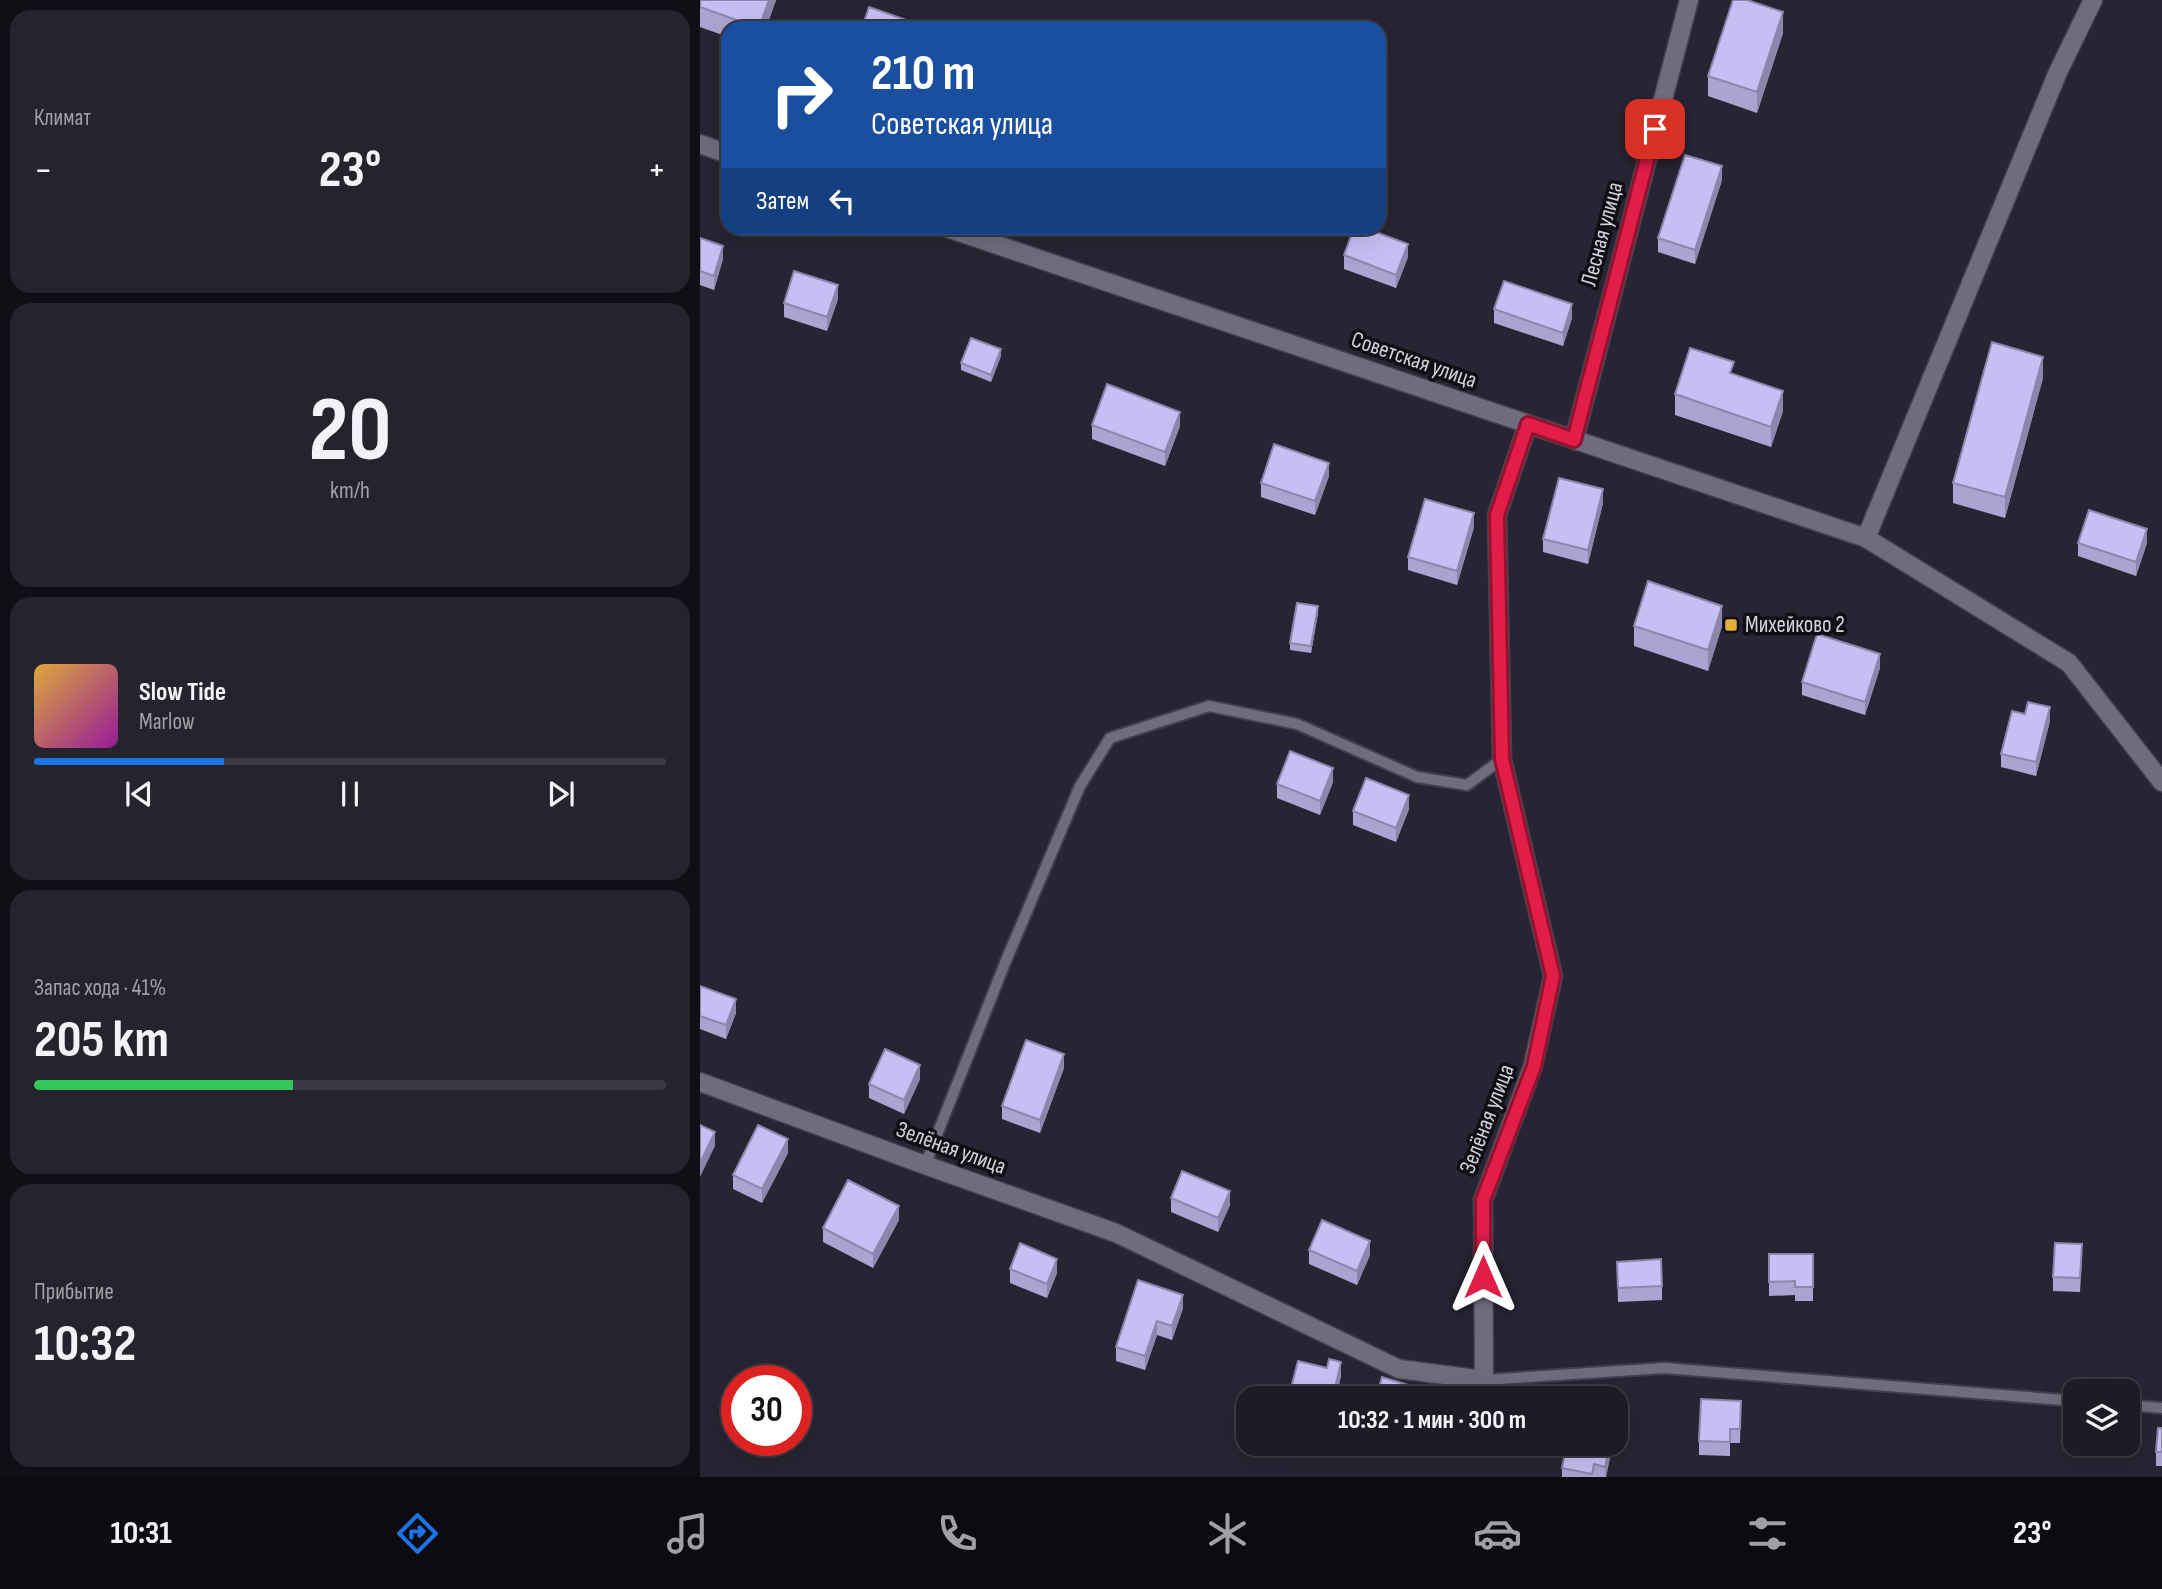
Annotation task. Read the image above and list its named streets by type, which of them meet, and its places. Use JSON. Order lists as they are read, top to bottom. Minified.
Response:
{"streets":{"street":["Лесная улица","Советская улица","Зелёная улица"]},"crossings":[["Лесная улица","Советская улица"],["Советская улица","Зелёная улица"]],"places":{"transit":["Михейково 2"]},"page":{"tile":["Климат",["20","km/h"],["Запас хода · 41%","205 km"],["Прибытие","10:32"]],"turn":["210 m","Советская улица"],"heat":["−","23°","+"],"then":"Затем","song":["Slow Tide","Marlow"],"limit":"30","trip":"10:32 · 1 мин · 300 m","tabs":["10:31","23°"]}}
